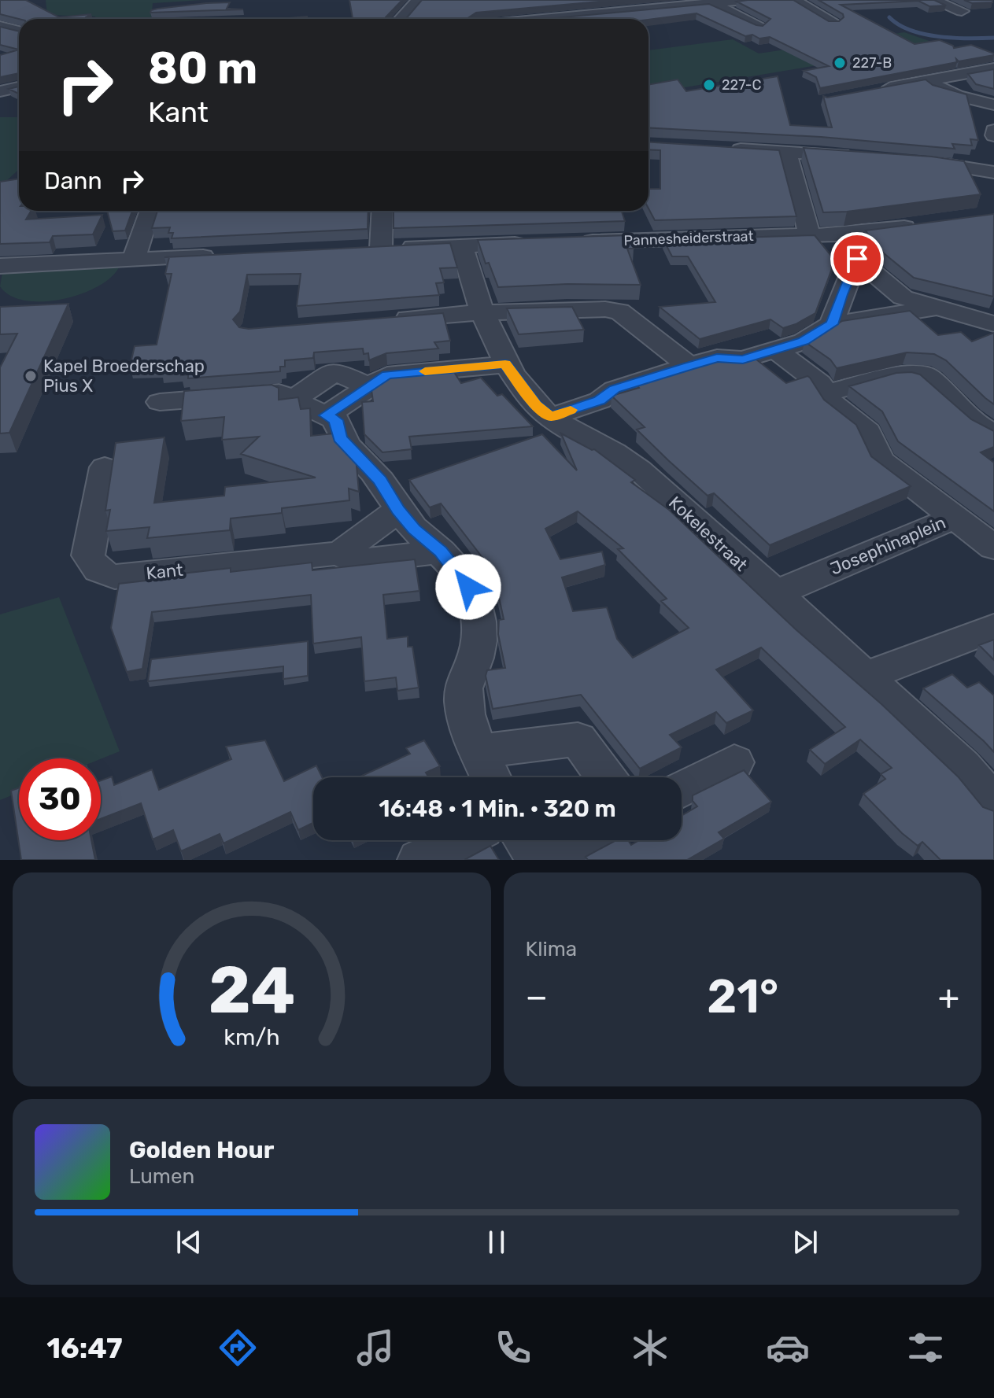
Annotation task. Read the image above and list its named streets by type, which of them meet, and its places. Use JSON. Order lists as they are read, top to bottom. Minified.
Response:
{"streets":{"street":["Pannesheiderstraat","Kokelestraat","Josephinaplein","Kant"]},"crossings":[["Kokelestraat","Josephinaplein"]],"places":["227-B","227-C","Kapel Broederschap Pius X"],"page":{"turn":["80 m","Kant"],"then":"Dann","limit":"30","trip":"16:48 · 1 Min. · 320 m","tile":"Klima","heat":["−","21°","+"],"song":["Golden Hour","Lumen"],"tabs":"16:47","gauge":["24","km/h"]}}
